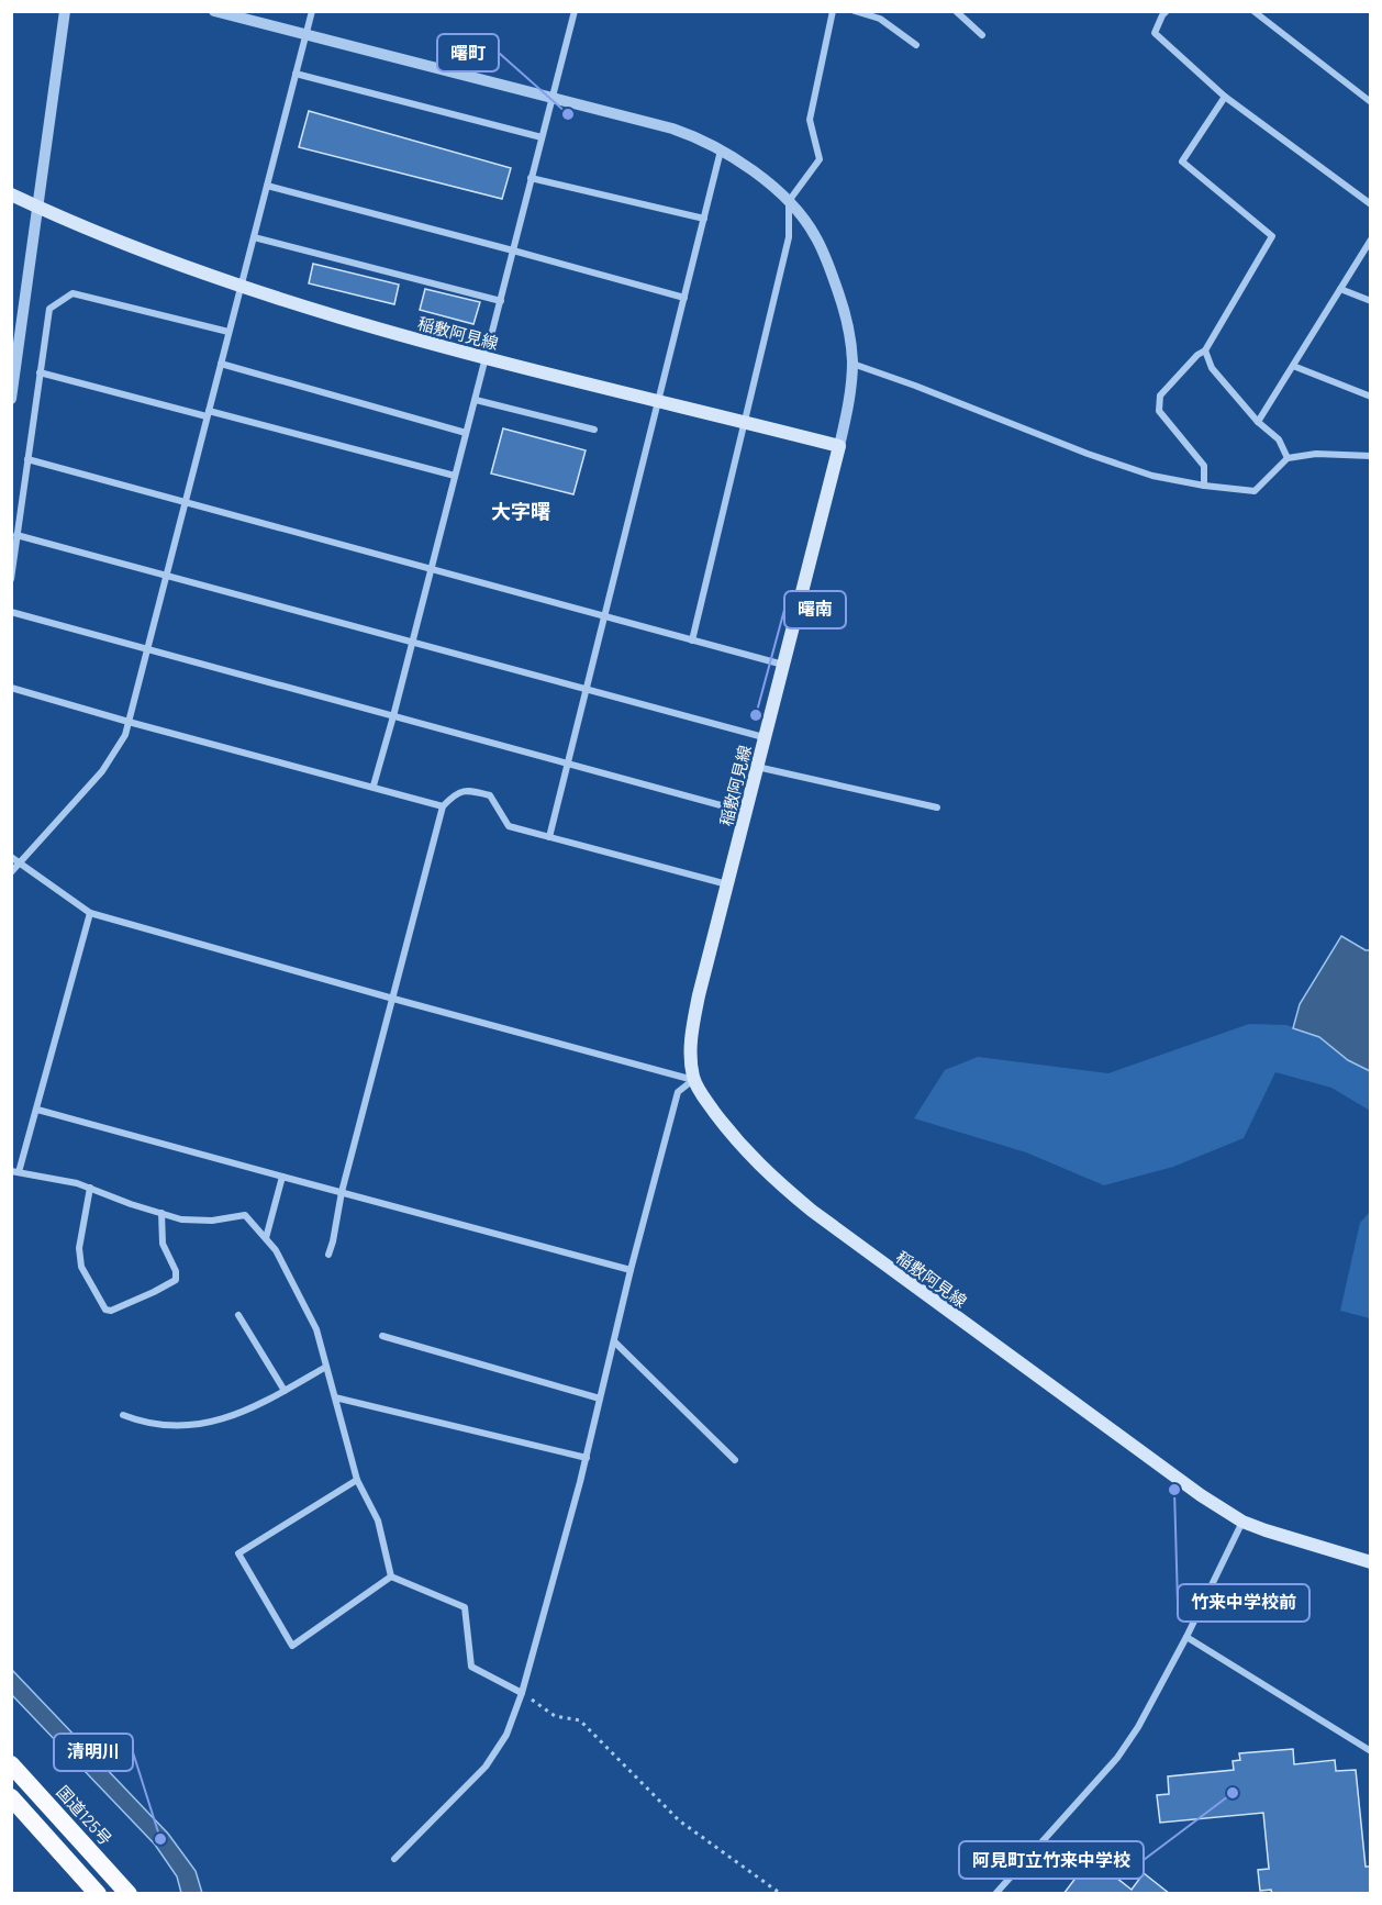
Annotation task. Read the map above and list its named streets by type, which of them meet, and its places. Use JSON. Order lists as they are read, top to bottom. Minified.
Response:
{"streets":{"highway":["国道125号"],"main road":["稲敷阿見線"]},"districts":["大字曙"],"places":["曙町","曙南","竹来中学校前","阿見町立竹来中学校","清明川"]}
